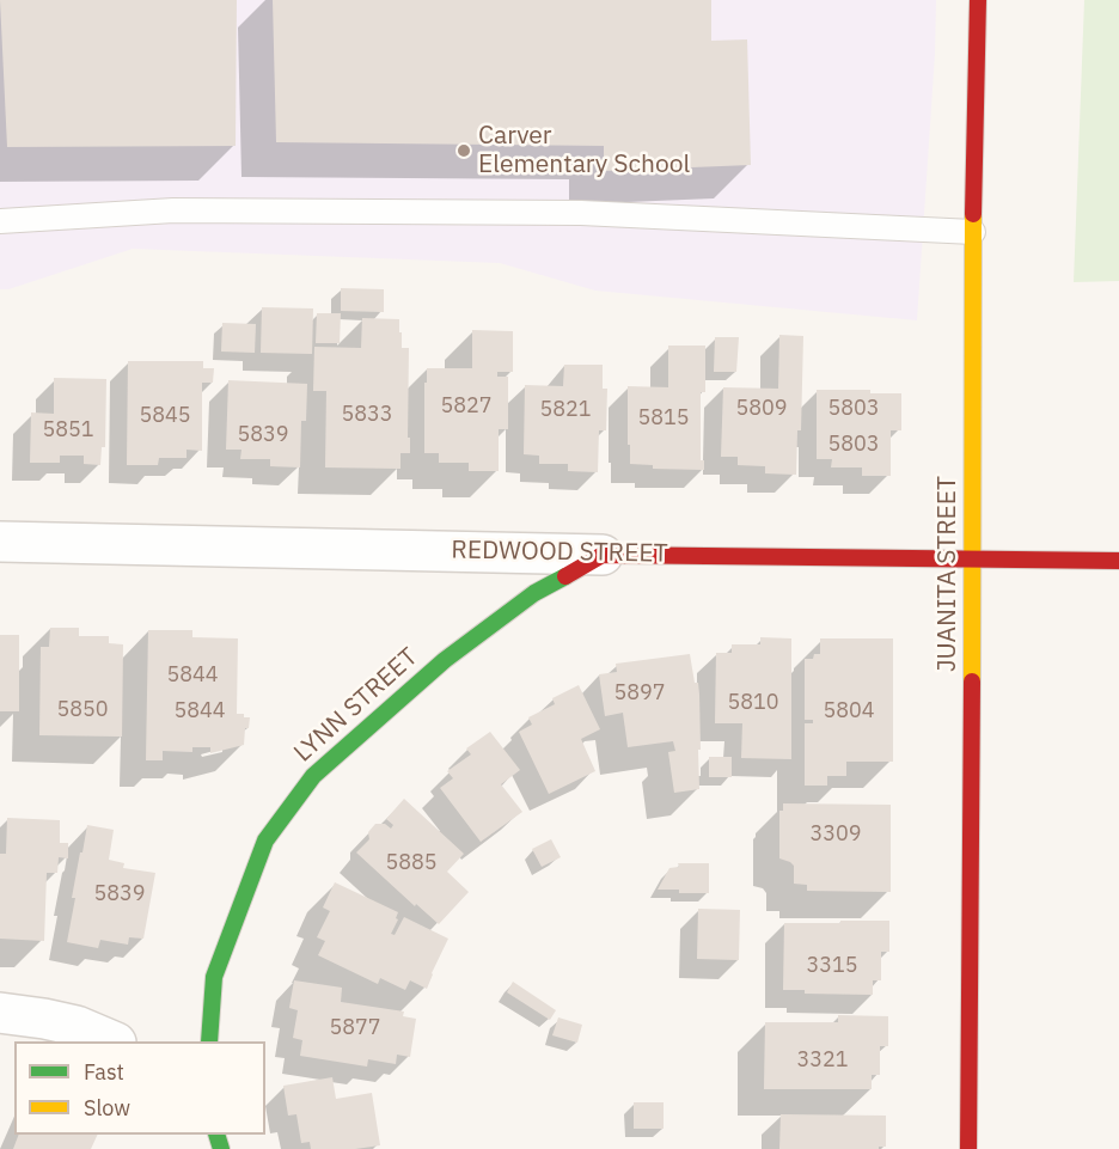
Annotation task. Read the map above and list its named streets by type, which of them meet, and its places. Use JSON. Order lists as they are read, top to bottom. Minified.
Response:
{"streets":{"street":["REDWOOD STREET","JUANITA STREET","LYNN STREET"]},"crossings":[["REDWOOD STREET","JUANITA STREET"],["REDWOOD STREET","LYNN STREET"]],"places":["Carver Elementary School"],"house_numbers":["5827","5809","5803","5821","5833","5845","5815","5851","5839","5803","5844","5897","5810","5850","5844","5804","3309","5885","5839","3315","5877","3321"],"legend":["Fast","Slow"]}
